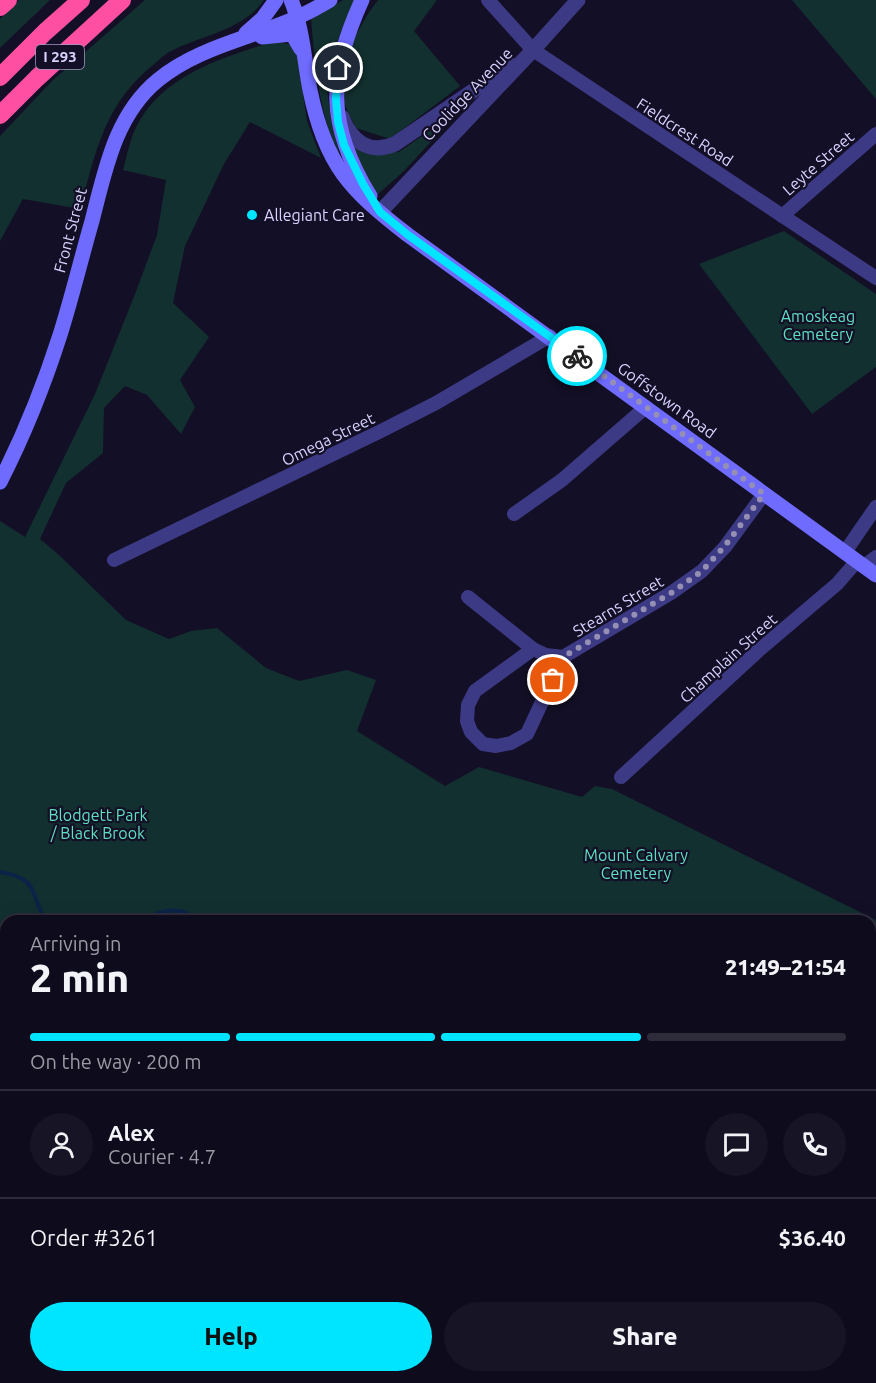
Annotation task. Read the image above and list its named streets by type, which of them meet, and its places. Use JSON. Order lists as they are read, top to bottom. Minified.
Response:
{"streets":{"highway":["I 293"],"main road":["Front Street","Goffstown Road"],"street":["Coolidge Avenue","Fieldcrest Road","Leyte Street","Omega Street","Stearns Street","Champlain Street"]},"crossings":[["Coolidge Avenue","Fieldcrest Road"],["Coolidge Avenue","Goffstown Road"],["Fieldcrest Road","Leyte Street"],["Goffstown Road","Omega Street"],["Goffstown Road","Stearns Street"],["Goffstown Road","Champlain Street"]],"parks":["Amoskeag Cemetery","Blodgett Park / Black Brook","Mount Calvary Cemetery"],"places":["Allegiant Care"],"page":{"heading":["2 min","Arriving in","21:49–21:54"],"panel":["Alex","Courier · 4.7","Order #3261","$36.40"],"bar":"On the way · 200 m","buttons":["Help","Share"]}}
